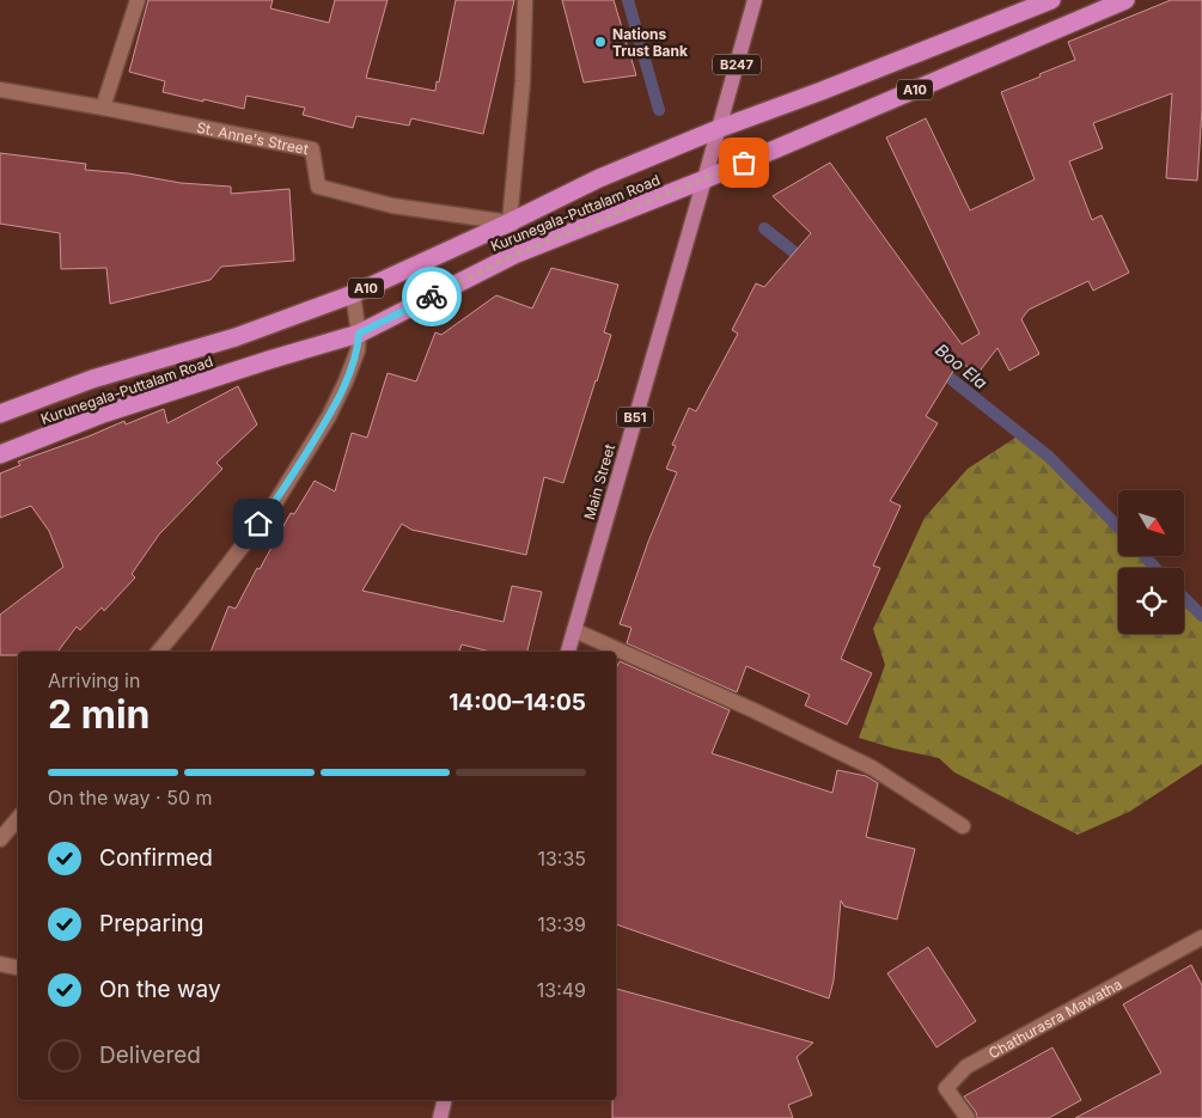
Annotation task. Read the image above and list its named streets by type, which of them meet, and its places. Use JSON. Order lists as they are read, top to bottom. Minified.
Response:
{"streets":{"highway":["A10","Kurunegala-Puttalam Road"],"main road":["B247","B51","Main Street"],"street":["St. Anne's Street","Chathurasra Mawatha"]},"crossings":[["B247","Kurunegala-Puttalam Road"],["B247","Main Street"],["St. Anne's Street","Kurunegala-Puttalam Road"],["Kurunegala-Puttalam Road","Main Street"]],"water":["Boo Ela"],"places":["Nations Trust Bank"],"north":"bottom right","page":{"heading":["2 min","Arriving in","14:00–14:05"],"bar":"On the way · 50 m","list":[["Confirmed","13:35"],["Preparing","13:39"],["On the way","13:49"],"Delivered"]}}
